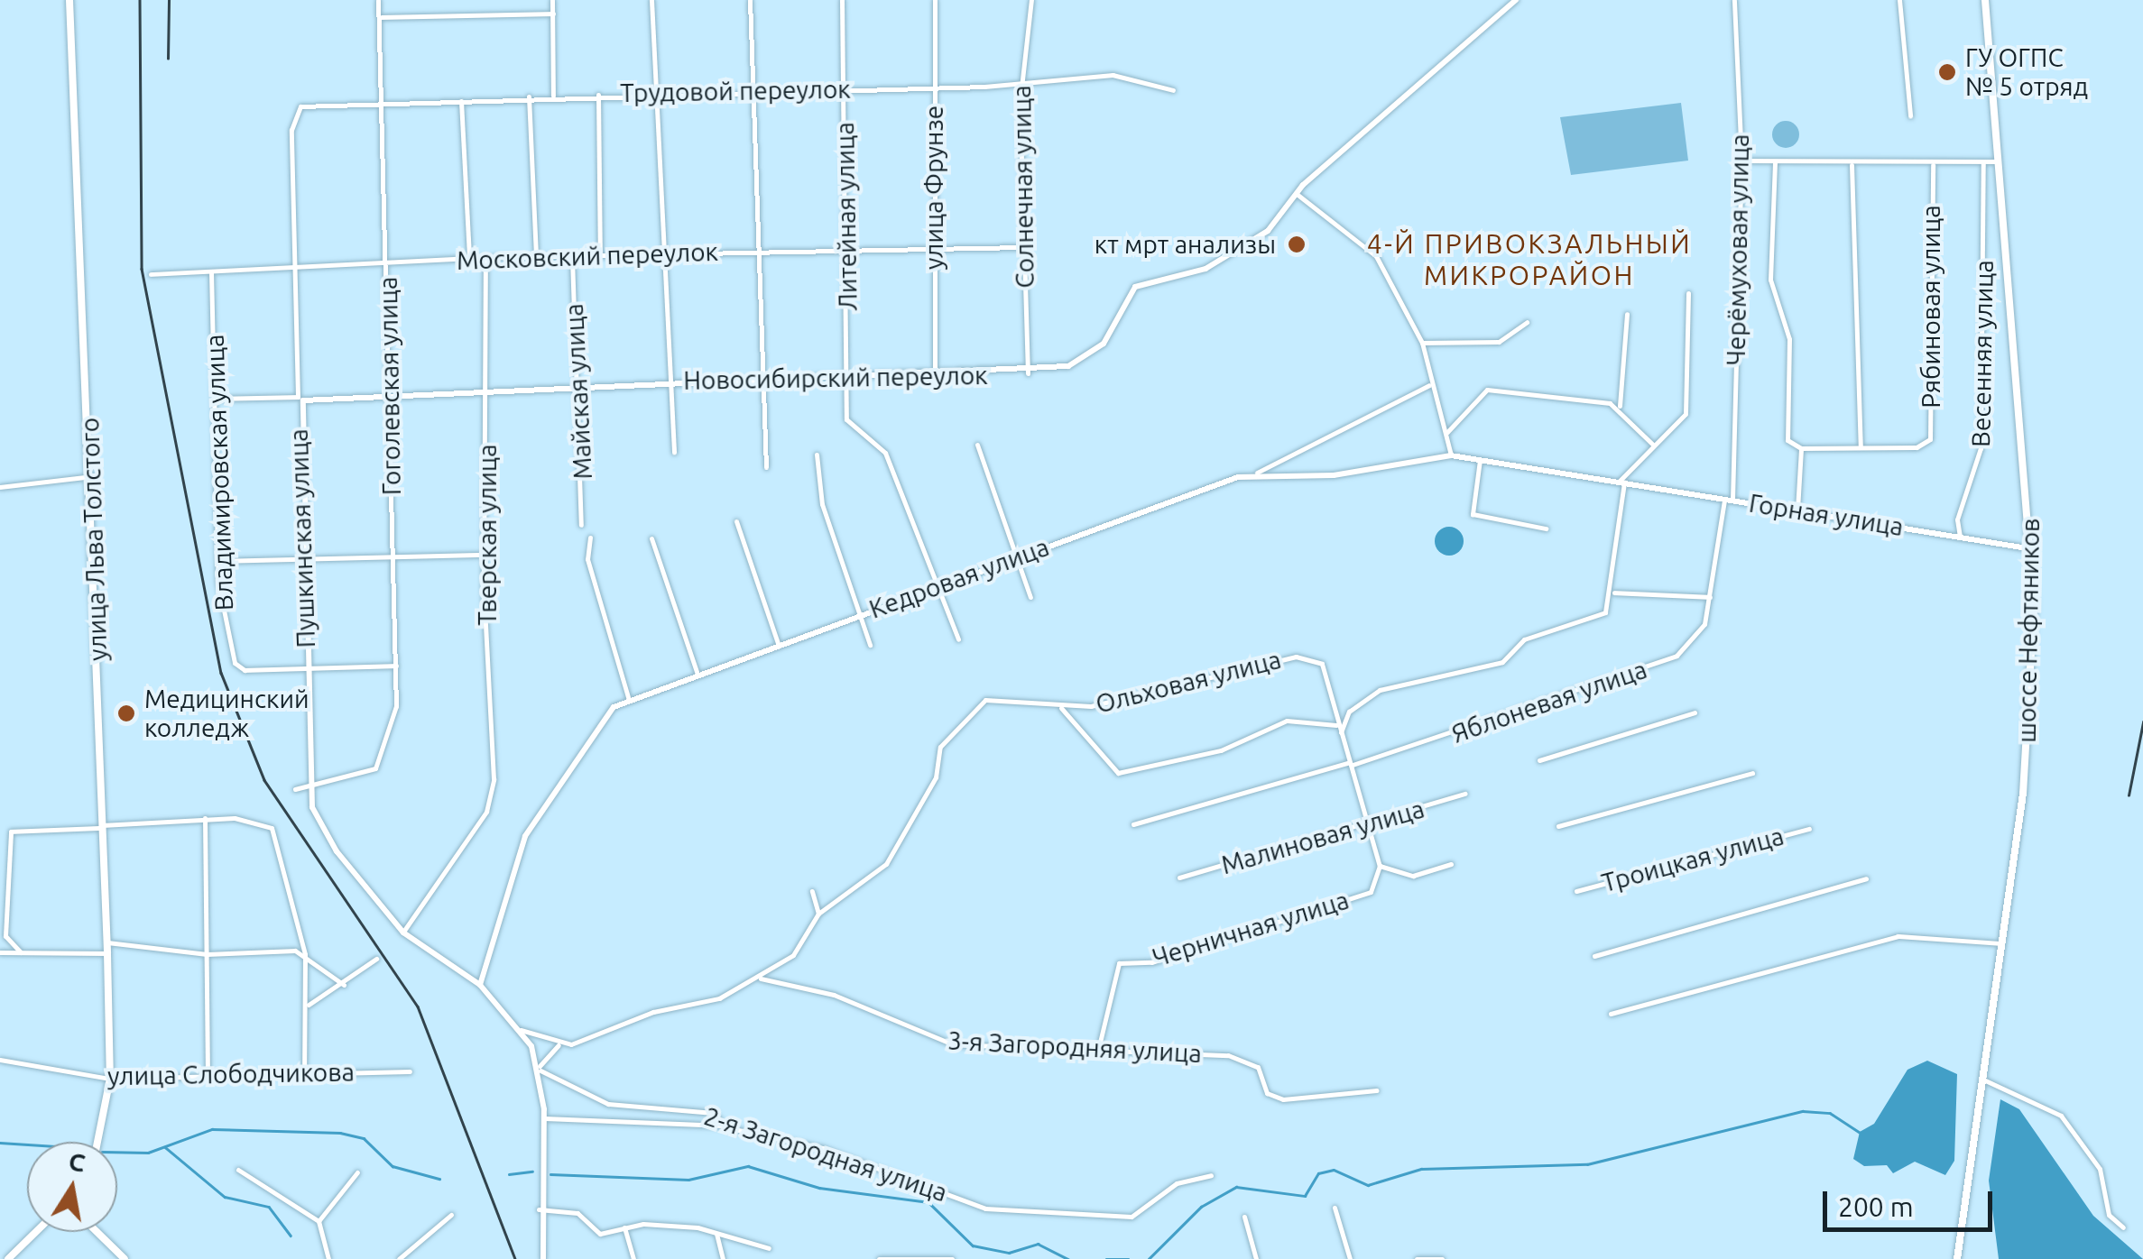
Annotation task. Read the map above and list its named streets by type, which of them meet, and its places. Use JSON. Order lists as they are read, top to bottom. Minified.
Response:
{"streets":{"main road":["улица Льва Толстого","шоссе Нефтяников"],"street":["Трудовой переулок","Солнечная улица","улица Фрунзе","Литейная улица","Черёмуховая улица","Московский переулок","Рябиновая улица","Весенняя улица","Новосибирский переулок","Гоголевская улица","Майская улица","Владимировская улица","Горная улица","Тверская улица","Пушкинская улица","Кедровая улица","Ольховая улица","Яблоневая улица","Малиновая улица","Троицкая улица","Черничная улица","3-я Загородняя улица","улица Слободчикова","2-я Загородная улица"]},"crossings":[["Трудовой переулок","Солнечная улица"],["Трудовой переулок","улица Фрунзе"],["Трудовой переулок","Литейная улица"],["Трудовой переулок","Гоголевская улица"],["Трудовой переулок","Пушкинская улица"],["Солнечная улица","Московский переулок"],["Солнечная улица","Новосибирский переулок"],["улица Фрунзе","Московский переулок"],["улица Фрунзе","Новосибирский переулок"],["Литейная улица","Московский переулок"],["Литейная улица","Новосибирский переулок"],["Литейная улица","Кедровая улица"],["Черёмуховая улица","Горная улица"],["Черёмуховая улица","Яблоневая улица"],["Московский переулок","Гоголевская улица"],["Московский переулок","Майская улица"],["Московский переулок","Владимировская улица"],["Московский переулок","Тверская улица"],["Московский переулок","Пушкинская улица"],["Весенняя улица","Горная улица"],["Новосибирский переулок","Гоголевская улица"],["Новосибирский переулок","Майская улица"],["Новосибирский переулок","Владимировская улица"],["Новосибирский переулок","Тверская улица"],["Новосибирский переулок","Пушкинская улица"],["Гоголевская улица","Пушкинская улица"],["Владимировская улица","Пушкинская улица"],["Горная улица","Кедровая улица"],["Горная улица","шоссе Нефтяников"],["Тверская улица","Пушкинская улица"],["Пушкинская улица","Кедровая улица"],["Пушкинская улица","2-я Загородная улица"],["улица Льва Толстого","улица Слободчикова"],["Черничная улица","3-я Загородняя улица"]],"districts":["4-Й ПРИВОКЗАЛЬНЫЙ МИКРОРАЙОН"],"places":["ГУ ОГПС № 5 отряд","кт мрт анализы","Медицинский колледж"],"scale_bar":"200 m","north":"top"}
